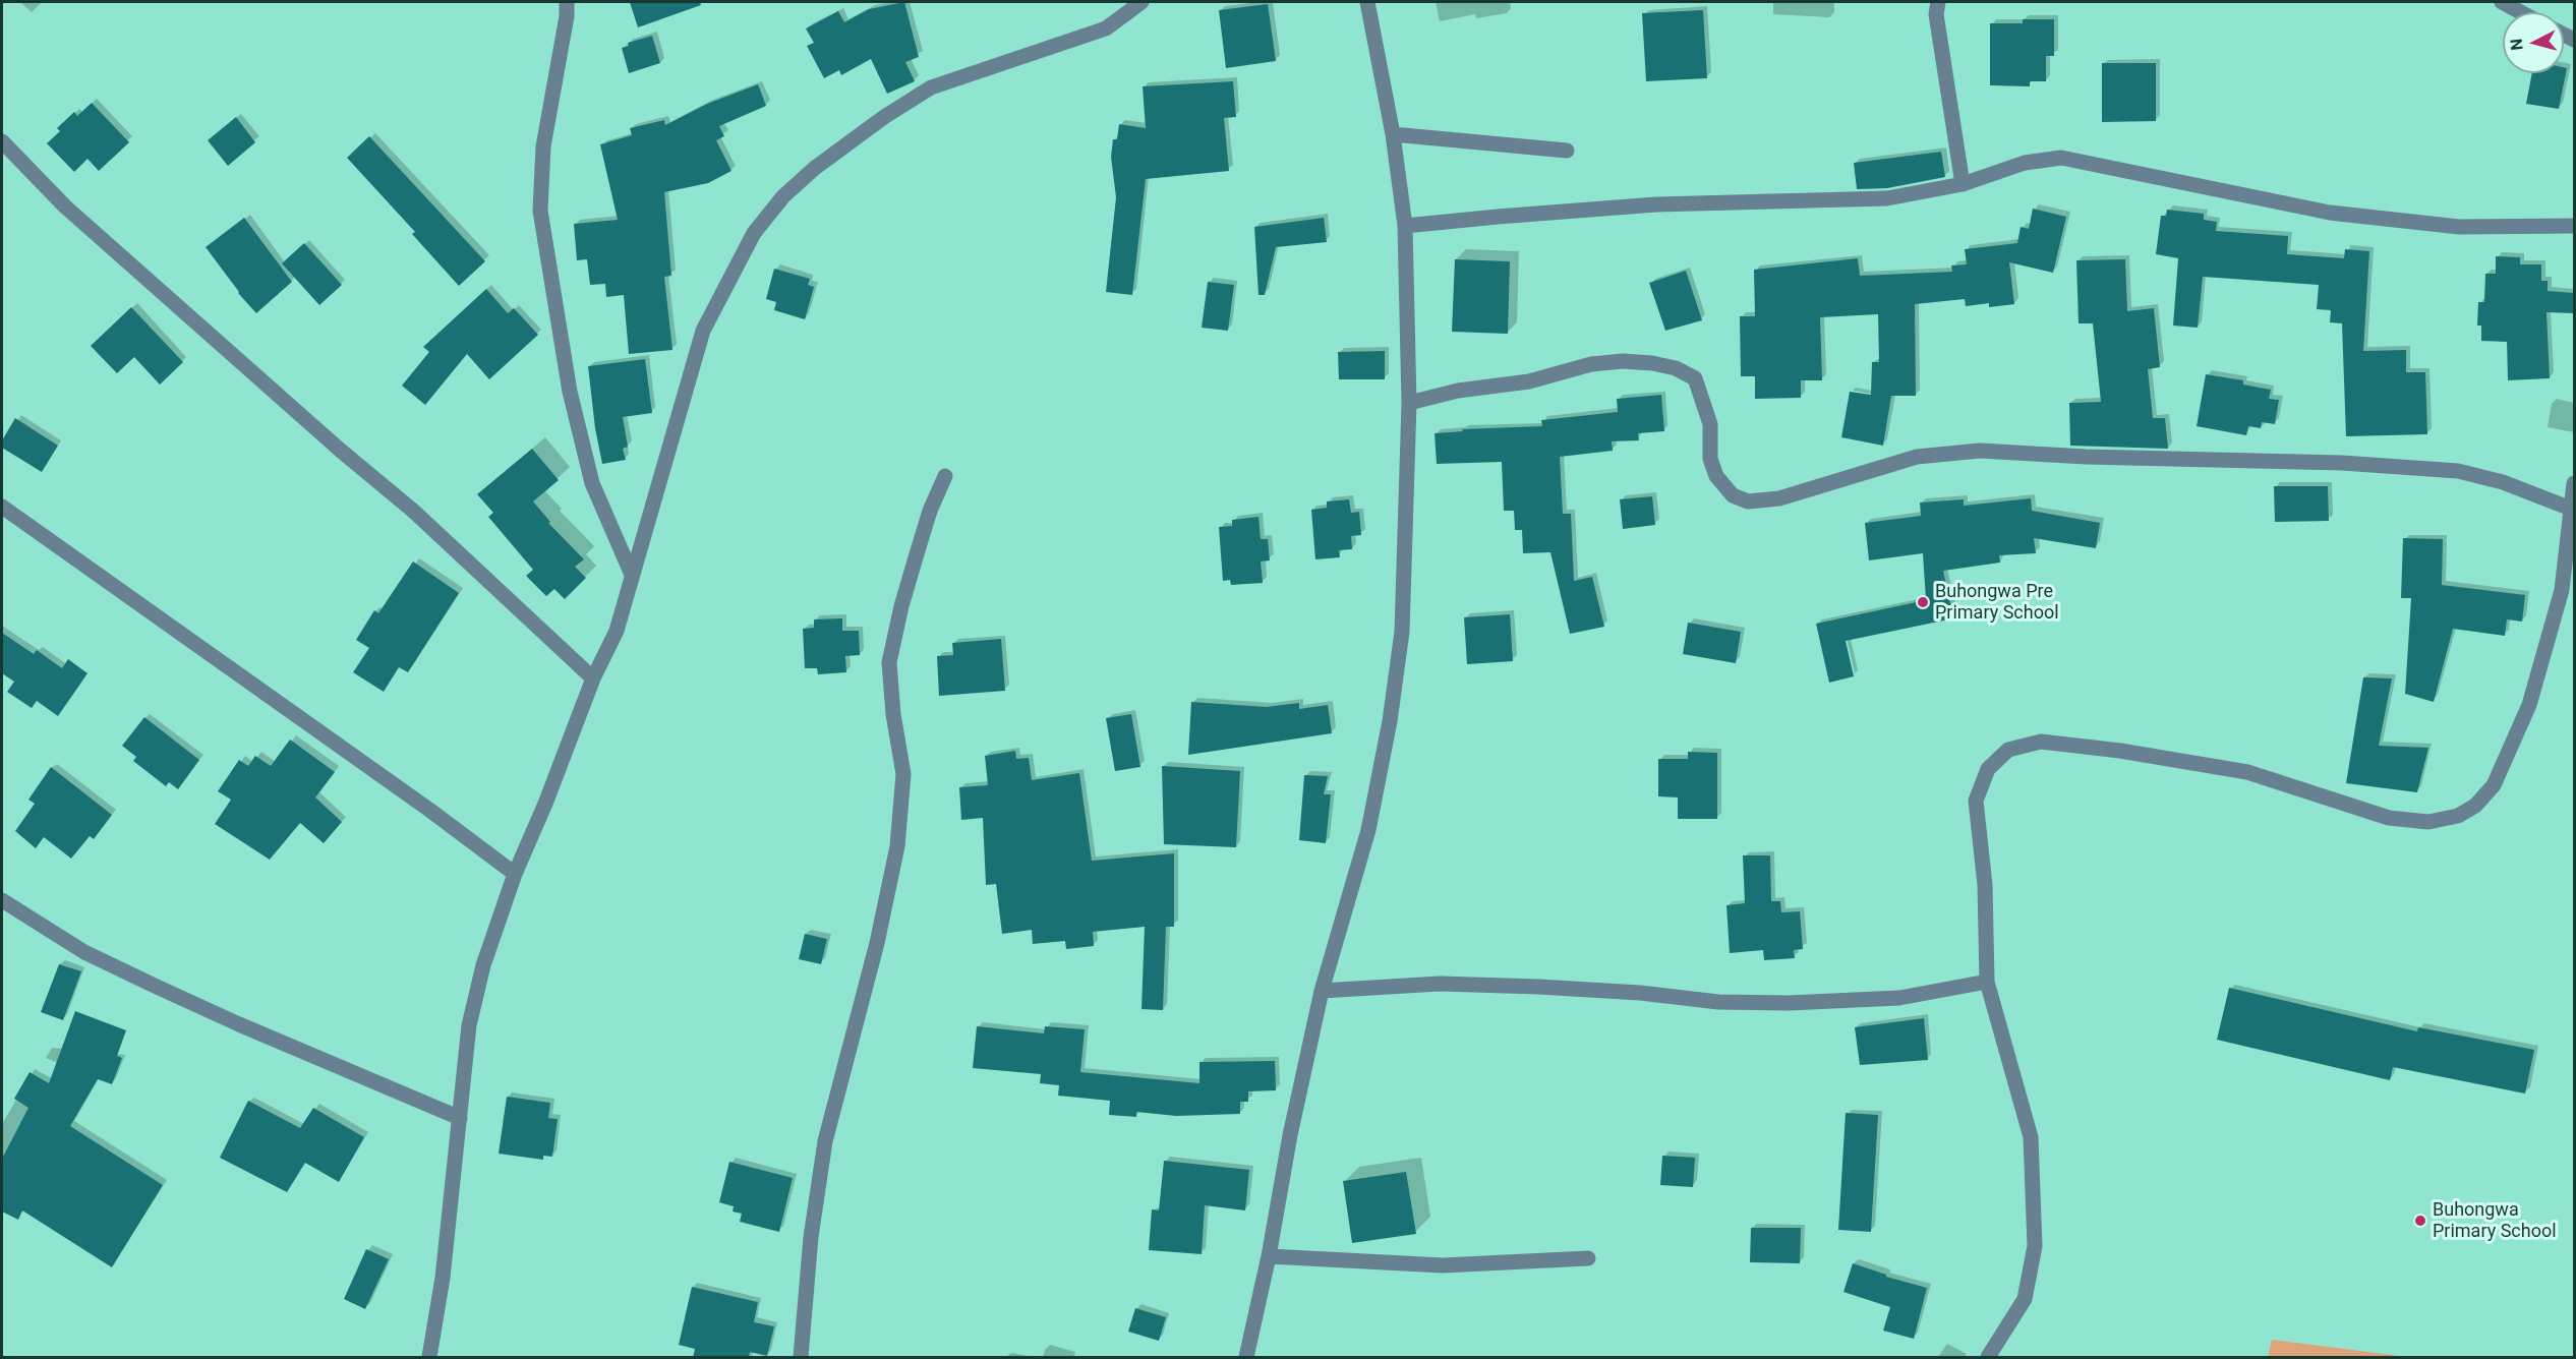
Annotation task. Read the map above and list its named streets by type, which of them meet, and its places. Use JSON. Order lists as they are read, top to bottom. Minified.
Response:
{"places":["Buhongwa Pre Primary School","Buhongwa Primary School"],"north":"left"}
